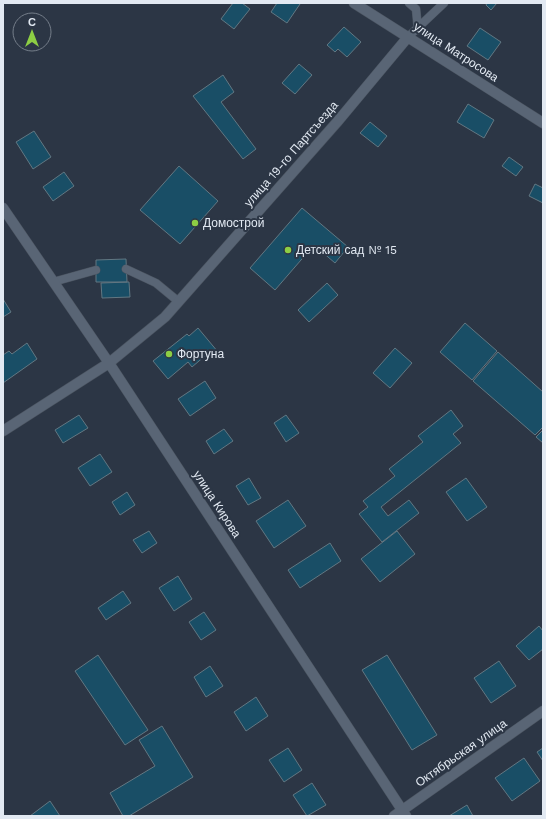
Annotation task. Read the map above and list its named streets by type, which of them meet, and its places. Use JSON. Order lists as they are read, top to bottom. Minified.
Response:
{"streets":{"street":["улица Матросова","улица 19-го Партсъезда","улица Кирова","Октябрьская улица"]},"crossings":[["улица Матросова","улица 19-го Партсъезда"],["улица 19-го Партсъезда","улица Кирова"],["улица Кирова","Октябрьская улица"]],"places":["Домострой","Детский сад № 15","Фортуна"],"north":"top"}
